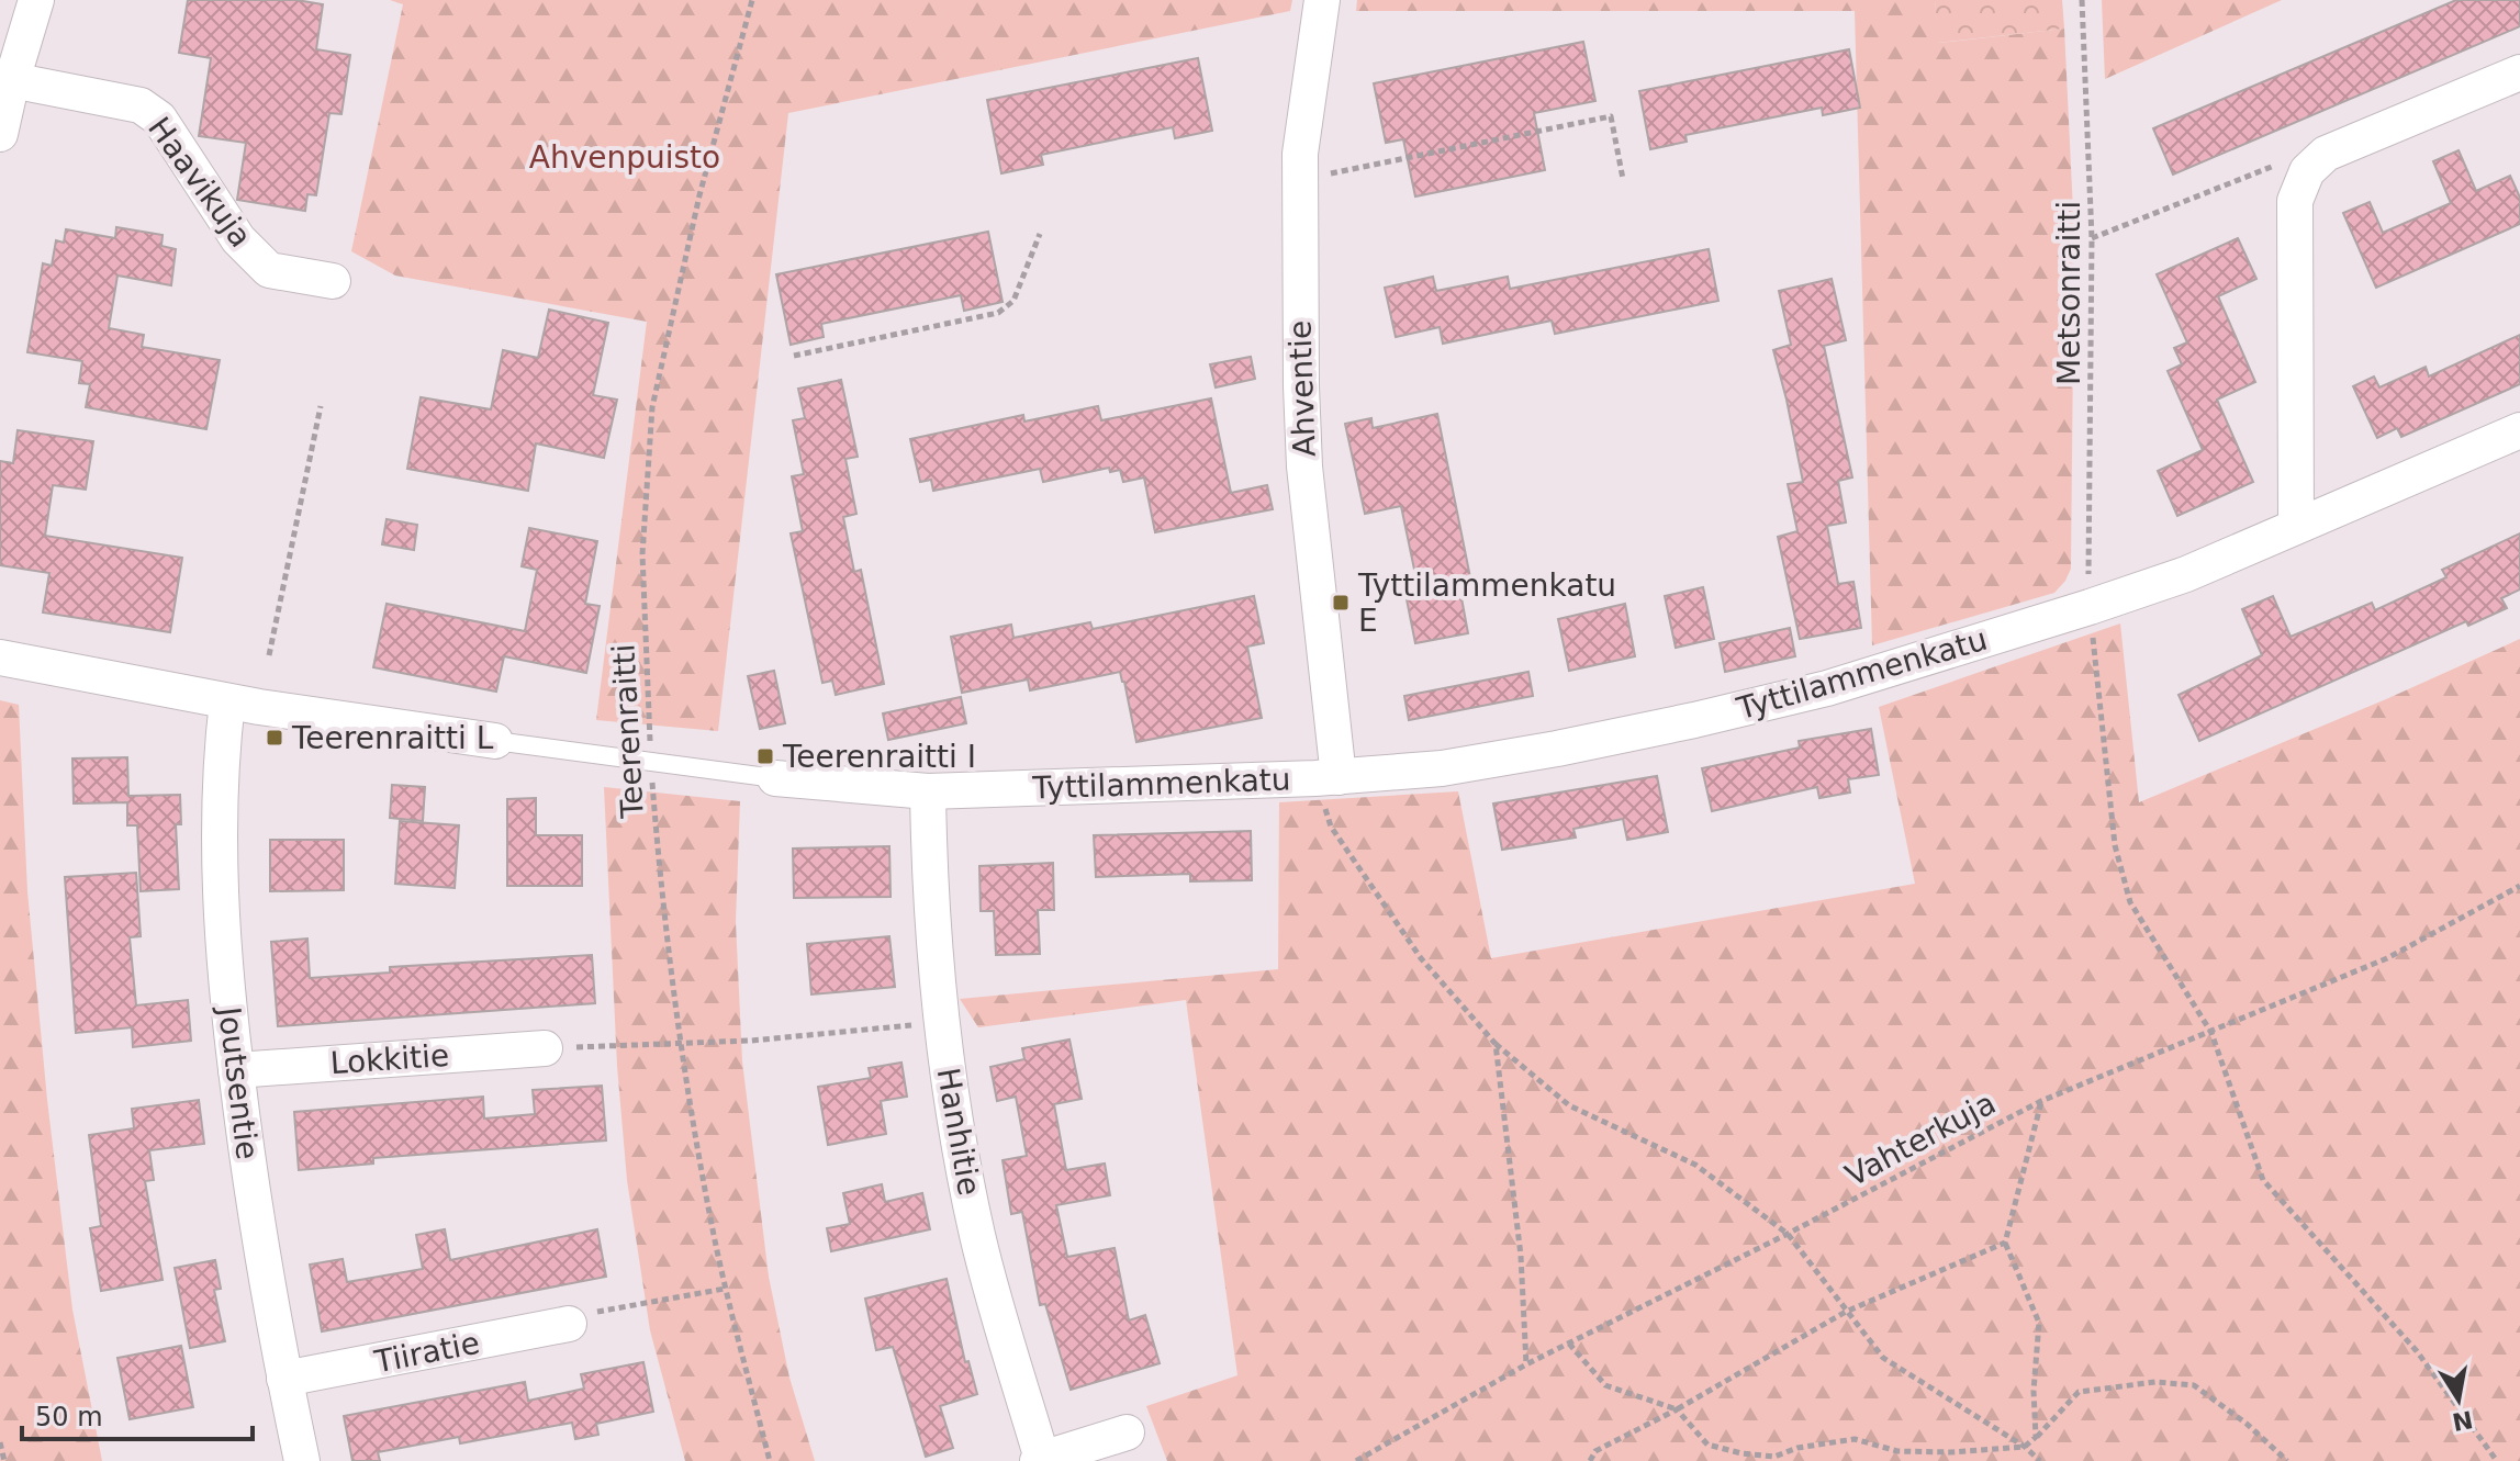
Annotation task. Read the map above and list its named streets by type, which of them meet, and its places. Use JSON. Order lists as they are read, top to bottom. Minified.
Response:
{"streets":{"street":["Haavikuja","Ahventie","Tyttilammenkatu","Lokkitie","Joutsentie","Hanhitie","Tiiratie"],"path":["Metsonraitti","Teerenraitti","Vahterkuja"]},"crossings":[["Metsonraitti","Tyttilammenkatu"],["Metsonraitti","Vahterkuja"],["Ahventie","Tyttilammenkatu"],["Tyttilammenkatu","Teerenraitti"],["Tyttilammenkatu","Joutsentie"],["Tyttilammenkatu","Hanhitie"],["Lokkitie","Joutsentie"],["Joutsentie","Tiiratie"]],"parks":["Ahvenpuisto"],"places":{"transit":["Tyttilammenkatu E","Teerenraitti L","Teerenraitti I"]},"scale_bar":"50 m","north":"bottom"}
